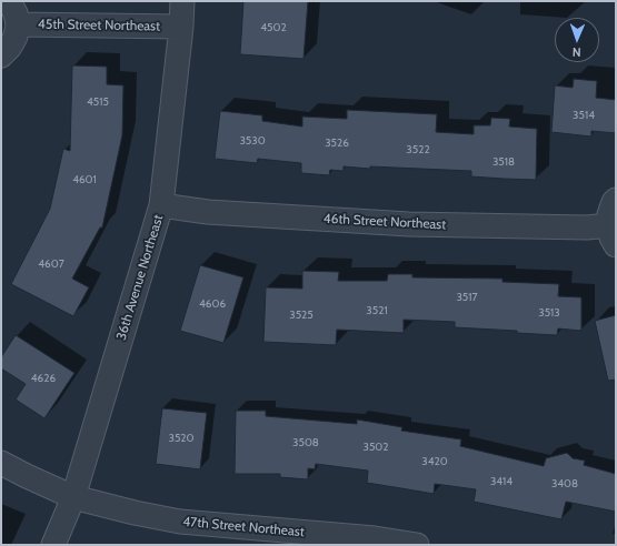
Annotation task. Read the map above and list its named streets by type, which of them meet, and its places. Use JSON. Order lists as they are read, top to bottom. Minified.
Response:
{"streets":{"street":["45th Street Northeast","46th Street Northeast","36th Avenue Northeast","47th Street Northeast"]},"crossings":[["45th Street Northeast","36th Avenue Northeast"],["46th Street Northeast","36th Avenue Northeast"],["36th Avenue Northeast","47th Street Northeast"]],"house_numbers":["4502","4515","3514","3530","3526","3522","3518","4601","4607","3517","4606","3521","3513","3525","4626","3520","3508","3502","3420","3414","3408"],"north":"bottom"}
